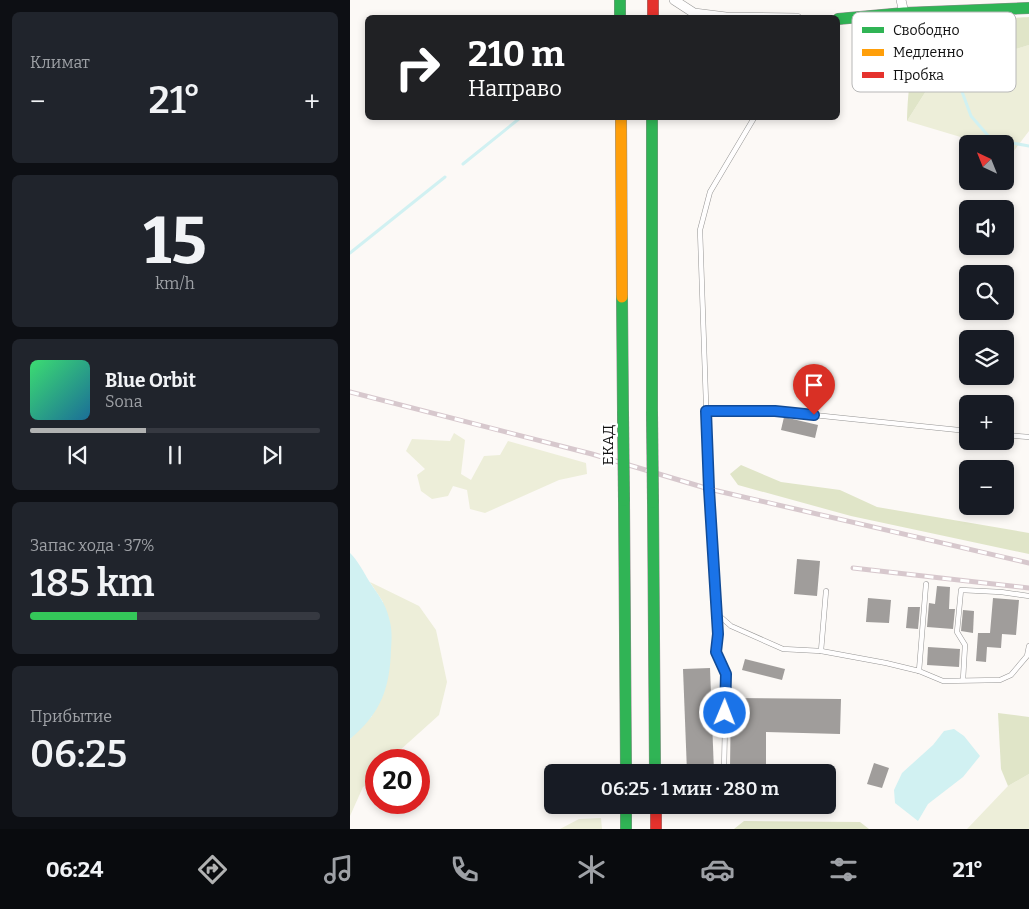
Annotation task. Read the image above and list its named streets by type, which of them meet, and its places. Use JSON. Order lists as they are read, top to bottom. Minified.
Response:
{"streets":{"main road":["ЕКАД"]},"legend":["Свободно","Медленно","Пробка"],"north":"top left","page":{"tile":["Климат",["15","km/h"],["Запас хода · 37%","185 km"],["Прибытие","06:25"]],"turn":["210 m","Направо"],"heat":["−","21°","+"],"map_buttons":["+","−"],"song":["Blue Orbit","Sona"],"limit":"20","trip":"06:25 · 1 мин · 280 m","tabs":["06:24","21°"]}}
